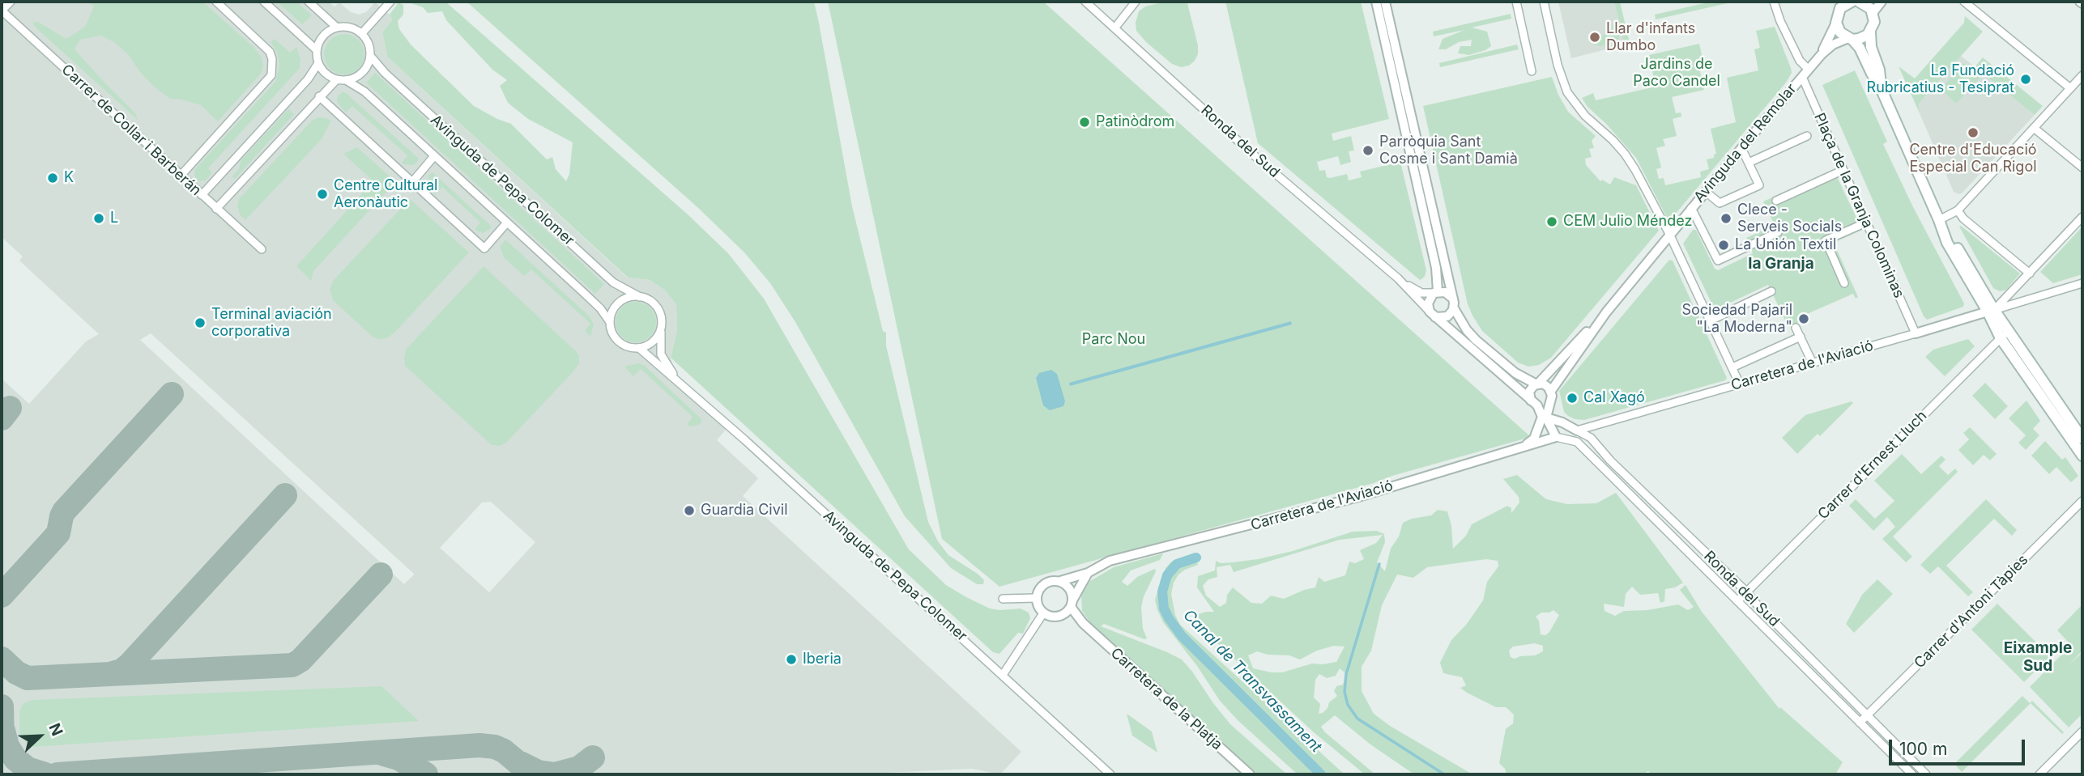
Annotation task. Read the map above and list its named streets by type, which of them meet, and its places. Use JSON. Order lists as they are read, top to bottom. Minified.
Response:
{"streets":{"street":["Carrer de Collar i Barberán","Ronda del Sud","Avinguda del Remolar","Avinguda de Pepa Colomer","Plaça de la Granja Colominas","Carretera de l'Aviació","Carrer d'Ernest Lluch","Carrer d'Antoni Tàpies","Carretera de la Platja"]},"crossings":[["Ronda del Sud","Avinguda del Remolar"],["Ronda del Sud","Carretera de l'Aviació"],["Ronda del Sud","Carrer d'Ernest Lluch"],["Ronda del Sud","Carrer d'Antoni Tàpies"],["Avinguda del Remolar","Plaça de la Granja Colominas"],["Plaça de la Granja Colominas","Carretera de l'Aviació"],["Carretera de l'Aviació","Carretera de la Platja"]],"districts":["la Granja","Eixample Sud"],"water":["Canal de Transvassament"],"parks":["Jardins de Paco Candel","Parc Nou"],"places":["Llar d'infants Dumbo","La Fundació Rubricatius - Tesiprat","Patinòdrom","Centre d'Educació Especial Can Rigol","Parròquia Sant Cosme i Sant Damià","K","Centre Cultural Aeronàutic","L","Clece - Serveis Socials","CEM Julio Méndez","La Unión Textil","Sociedad Pajaril \"La Moderna\"","Terminal aviación corporativa","Cal Xagó","Guardia Civil","Iberia"],"scale_bar":"100 m","north":"top right"}
